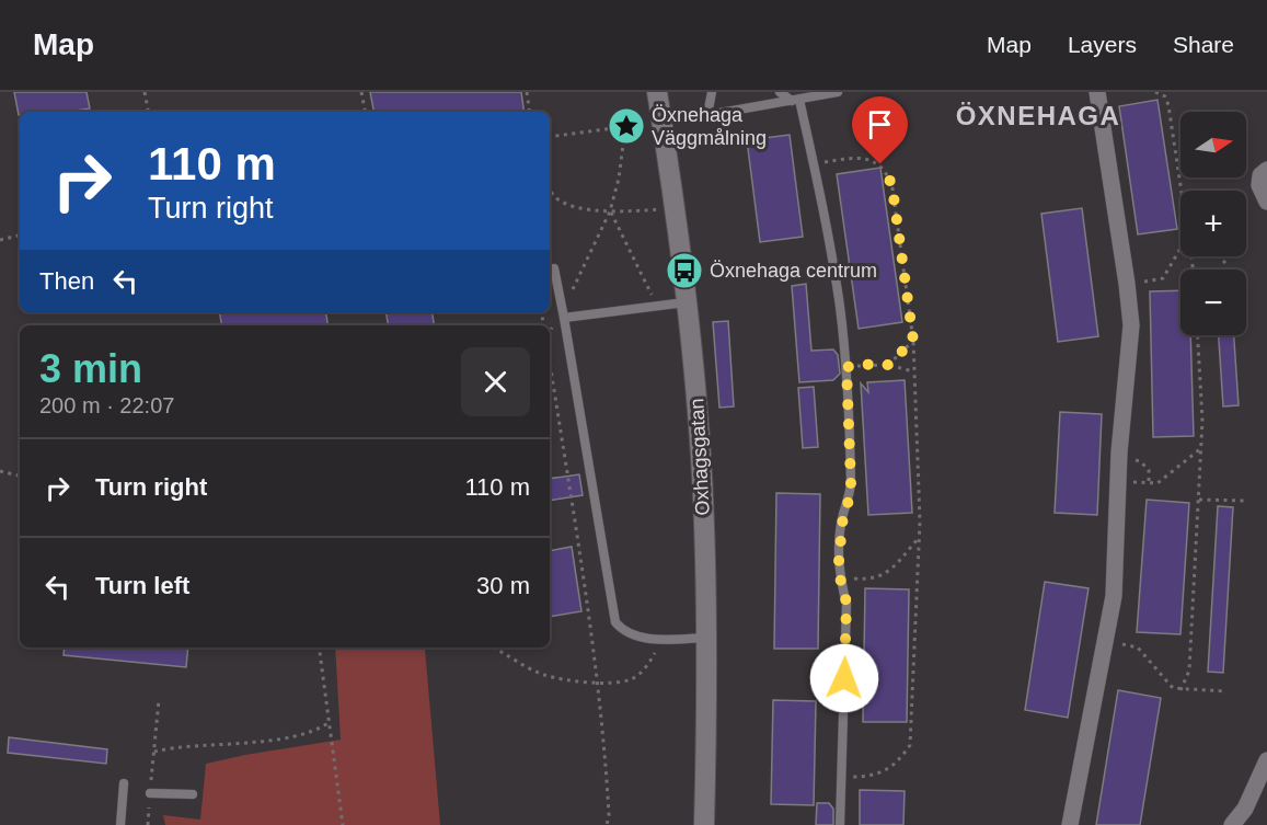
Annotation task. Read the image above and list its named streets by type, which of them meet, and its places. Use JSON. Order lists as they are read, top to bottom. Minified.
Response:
{"streets":{"street":["Oxhagsgatan"]},"districts":["ÖXNEHAGA"],"places":{"place":["Öxnehaga Väggmålning"],"bus stop":["Öxnehaga centrum"]},"north":"right","page":{"header":"Map","nav":["Map","Layers","Share"],"map_buttons":["+","−"],"turn":["110 m","Turn right"],"then":"Then","heading":["3 min","200 m · 22:07"],"list":[{"name":"Turn right","value":"110 m"},{"name":"Turn left","value":"30 m"}]}}
